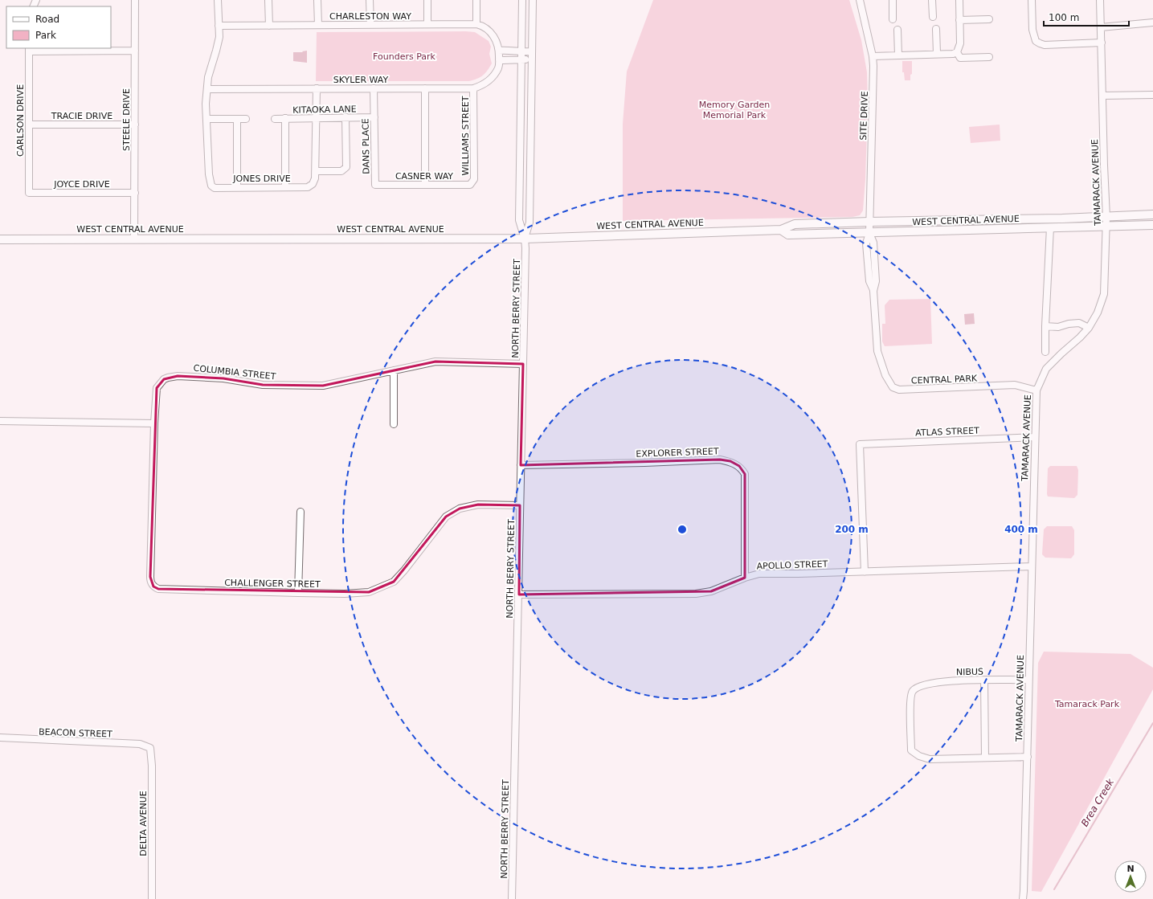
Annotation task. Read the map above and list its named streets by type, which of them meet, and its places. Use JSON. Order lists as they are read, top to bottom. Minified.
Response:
{"streets":{"main road":["WEST CENTRAL AVENUE"],"street":["CHARLESTON WAY","SKYLER WAY","KITAOKA LANE","TRACIE DRIVE","SITE DRIVE","STEELE DRIVE","CARLSON DRIVE","WILLIAMS STREET","DANS PLACE","CASNER WAY","JONES DRIVE","TAMARACK AVENUE","JOYCE DRIVE","NORTH BERRY STREET","COLUMBIA STREET","CENTRAL PARK","ATLAS STREET","EXPLORER STREET","APOLLO STREET","CHALLENGER STREET","NIBUS","BEACON STREET","DELTA AVENUE"]},"crossings":[["SKYLER WAY","WILLIAMS STREET"],["SKYLER WAY","DANS PLACE"],["KITAOKA LANE","DANS PLACE"],["TRACIE DRIVE","STEELE DRIVE"],["TRACIE DRIVE","CARLSON DRIVE"],["SITE DRIVE","WEST CENTRAL AVENUE"],["SITE DRIVE","CENTRAL PARK"],["STEELE DRIVE","JOYCE DRIVE"],["STEELE DRIVE","WEST CENTRAL AVENUE"],["CARLSON DRIVE","JOYCE DRIVE"],["WILLIAMS STREET","CASNER WAY"],["DANS PLACE","CASNER WAY"],["TAMARACK AVENUE","WEST CENTRAL AVENUE"],["TAMARACK AVENUE","CENTRAL PARK"],["TAMARACK AVENUE","ATLAS STREET"],["TAMARACK AVENUE","APOLLO STREET"],["TAMARACK AVENUE","NIBUS"],["WEST CENTRAL AVENUE","NORTH BERRY STREET"],["NORTH BERRY STREET","COLUMBIA STREET"],["NORTH BERRY STREET","EXPLORER STREET"],["NORTH BERRY STREET","APOLLO STREET"],["NORTH BERRY STREET","CHALLENGER STREET"],["COLUMBIA STREET","CHALLENGER STREET"],["ATLAS STREET","APOLLO STREET"],["EXPLORER STREET","APOLLO STREET"],["BEACON STREET","DELTA AVENUE"]],"water":["Brea Creek"],"parks":["Founders Park","Memory Garden Memorial Park","Tamarack Park"],"legend":["Road","Park"],"scale_bar":"100 m","north":"top","rings":["200 m","400 m"]}
